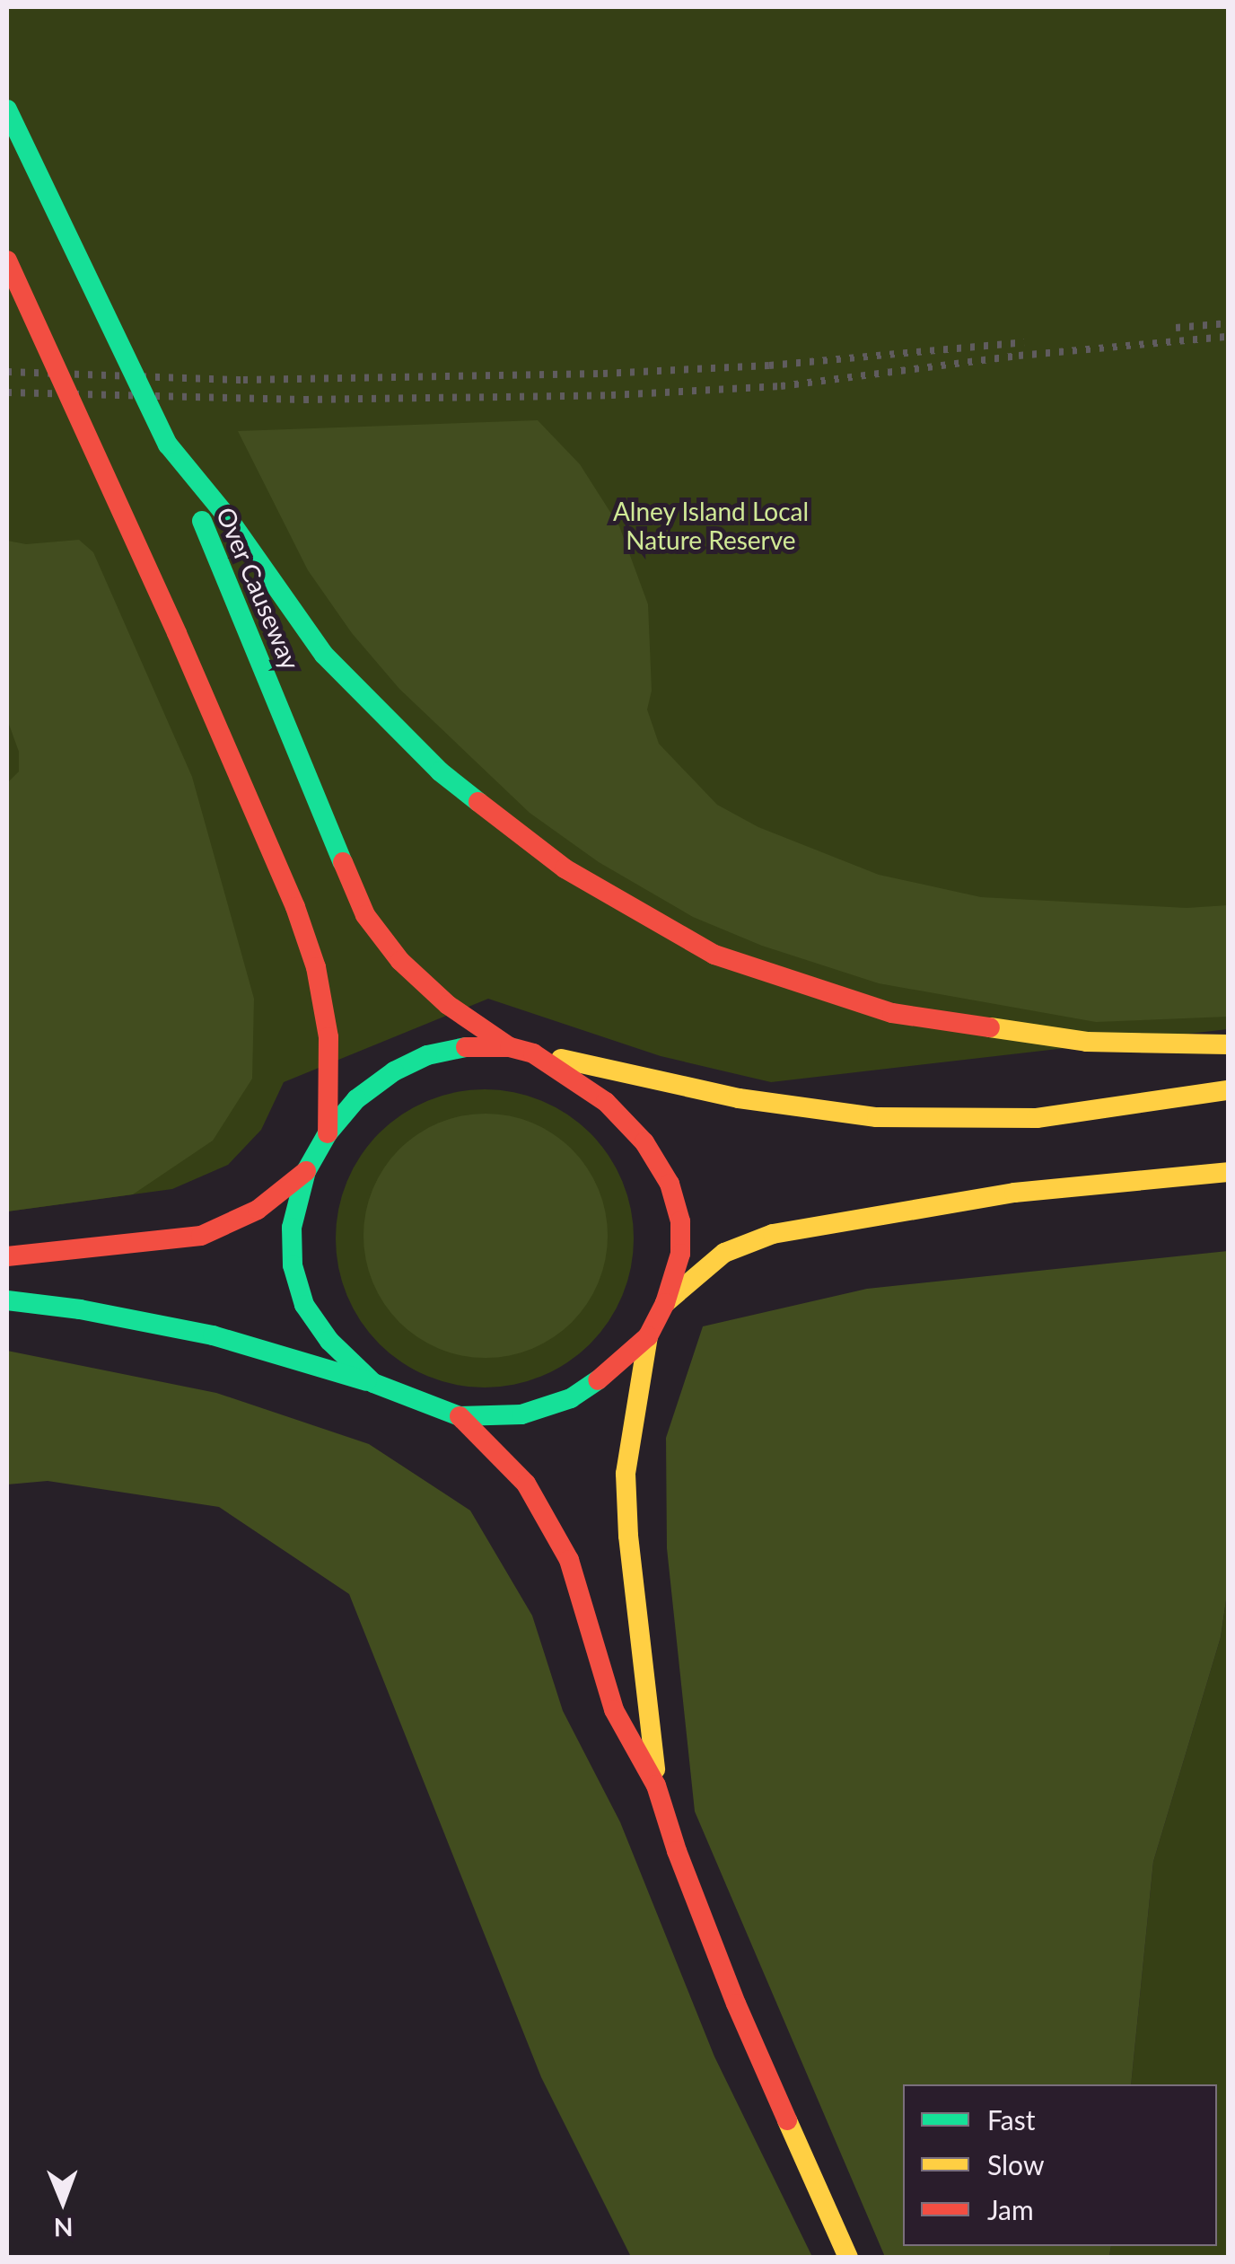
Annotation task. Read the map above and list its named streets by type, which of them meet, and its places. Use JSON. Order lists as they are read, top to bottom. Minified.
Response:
{"streets":{"main road":["Over Causeway"]},"parks":["Alney Island Local Nature Reserve"],"legend":["Fast","Slow","Jam"],"north":"bottom"}
